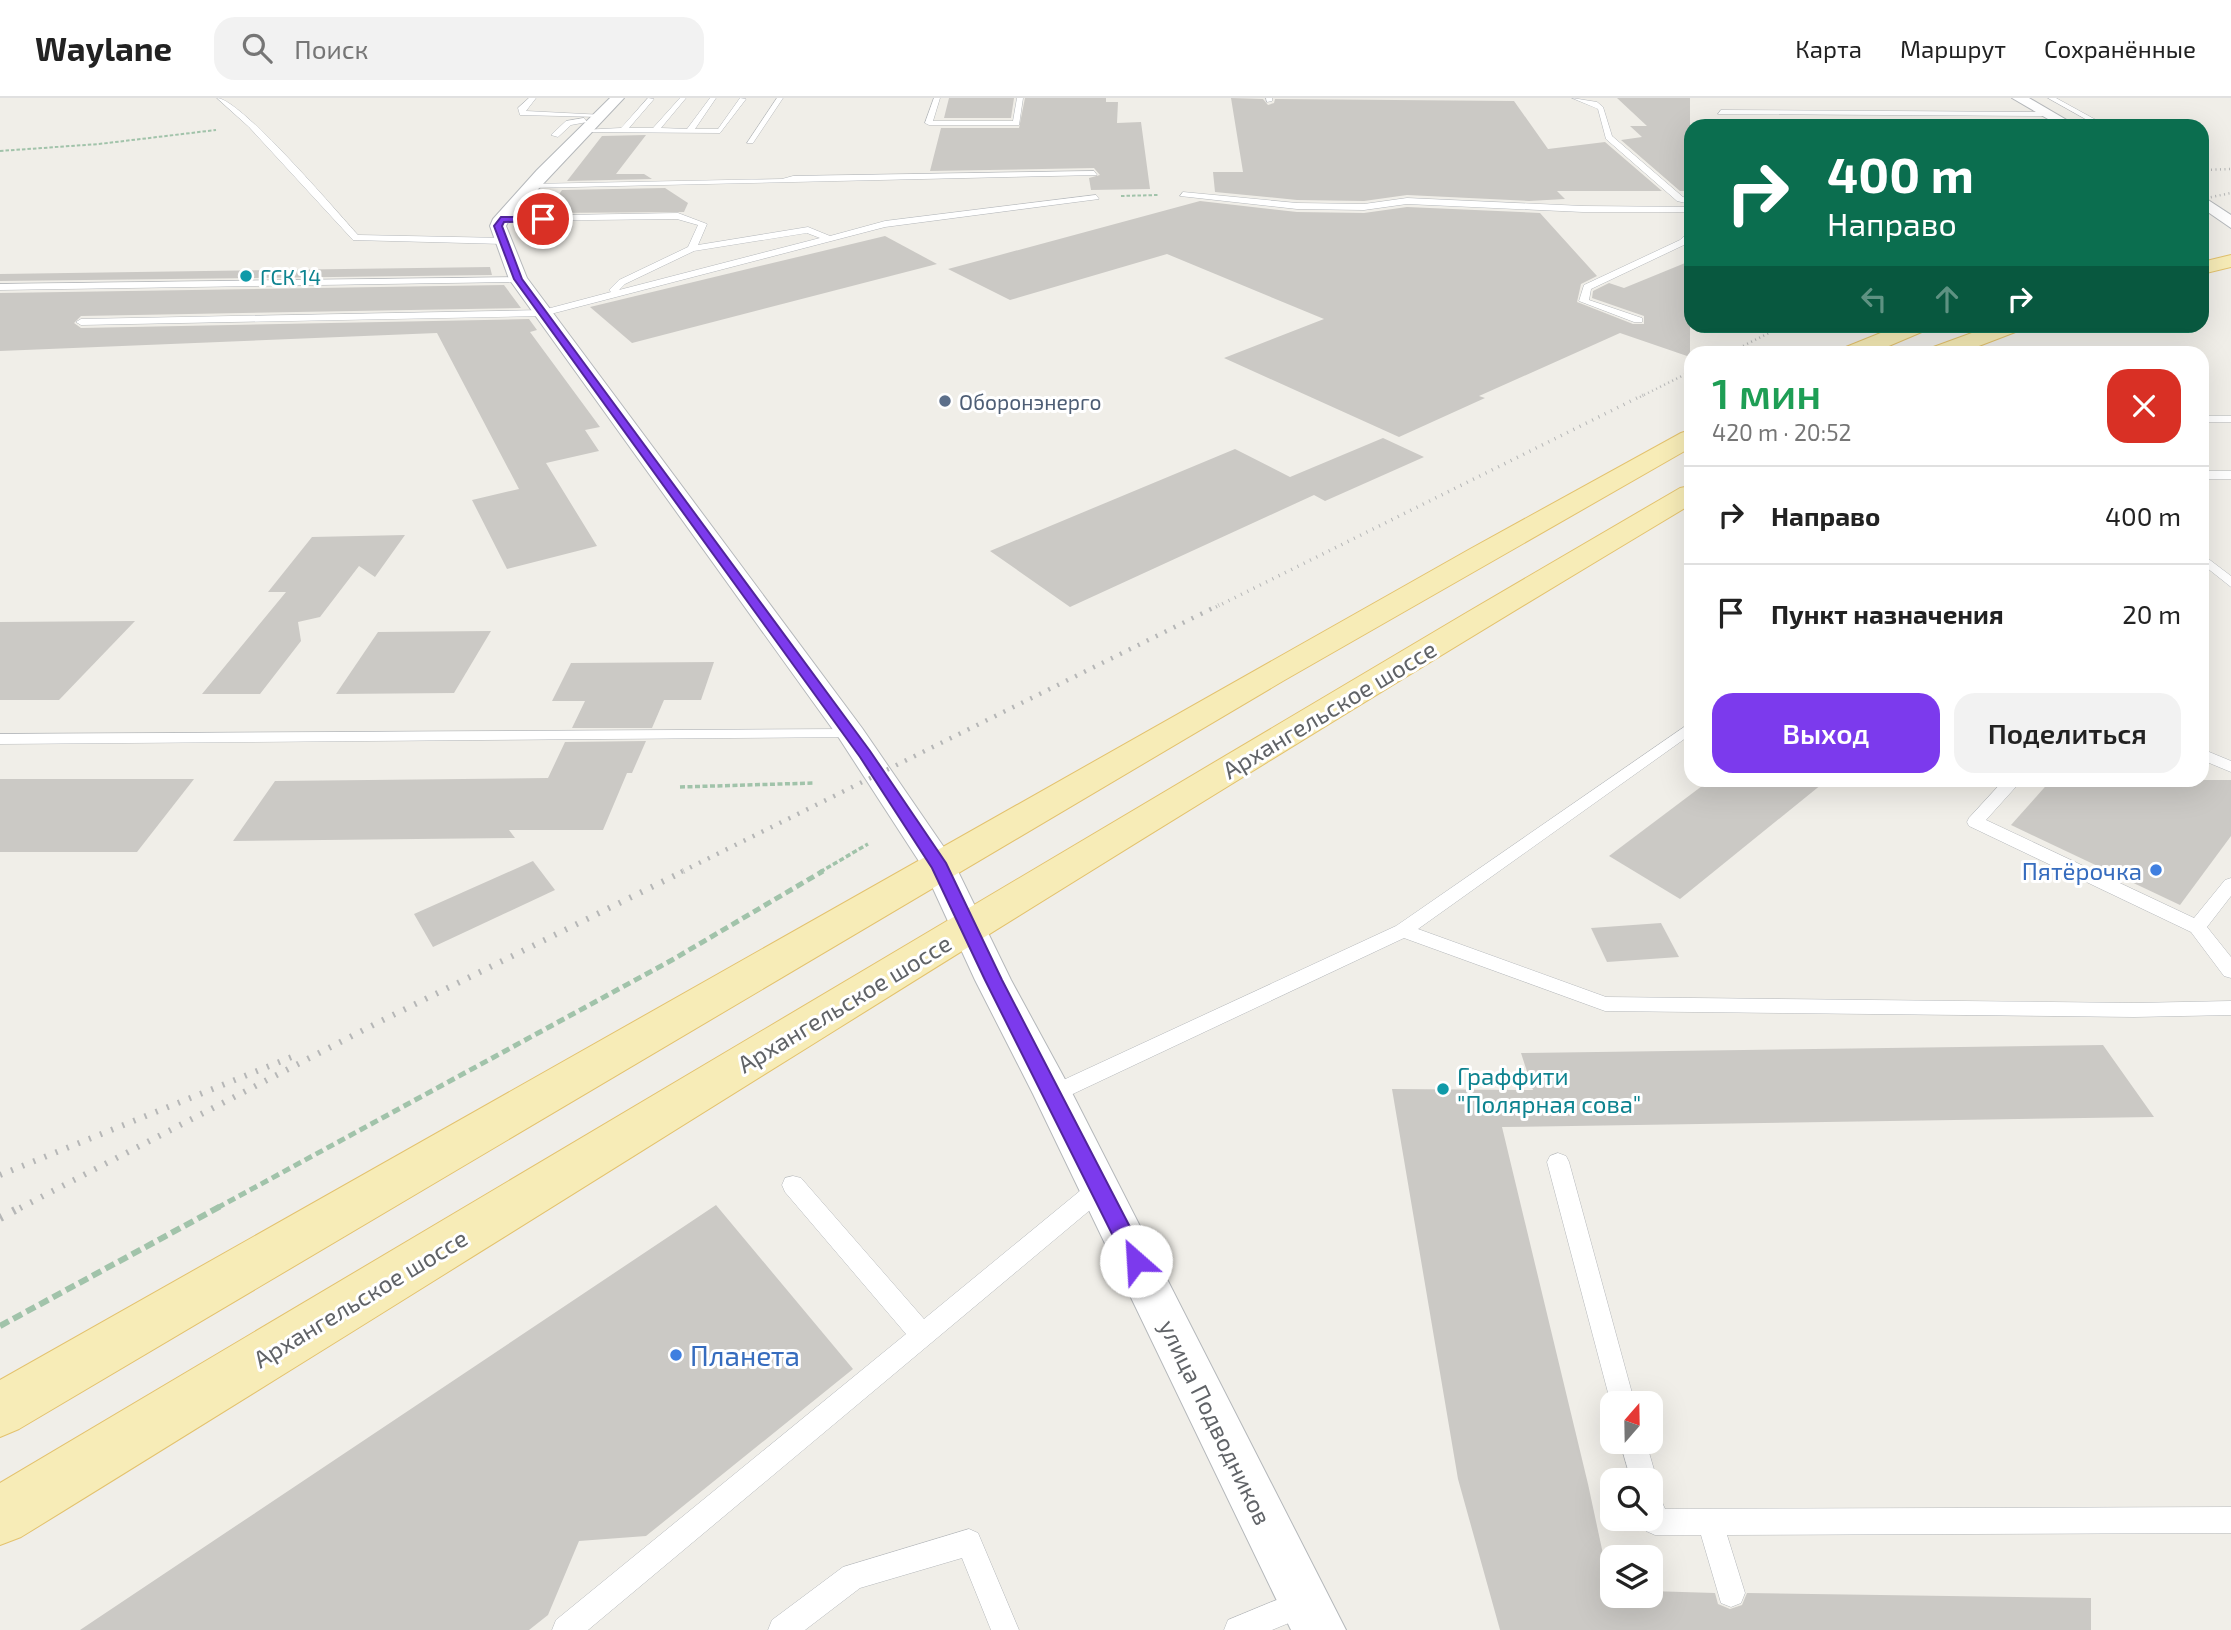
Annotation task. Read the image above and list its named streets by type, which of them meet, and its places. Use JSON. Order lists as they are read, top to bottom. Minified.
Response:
{"streets":{"main road":["Архангельское шоссе"],"street":["улица Подводников"]},"crossings":[["Архангельское шоссе","улица Подводников"]],"places":["ГСК 14","Оборонэнерго","Пятёрочка","Граффити \"Полярная сова\"","Планета"],"north":"top","page":{"header":"Waylane","search":"Поиск","nav":["Карта","Маршрут","Сохранённые"],"turn":["400 m","Направо"],"heading":["1 мин","420 m · 20:52"],"list":[{"name":"Направо","value":"400 m"},{"name":"Пункт назначения","value":"20 m"}],"buttons":["Выход","Поделиться"]}}
